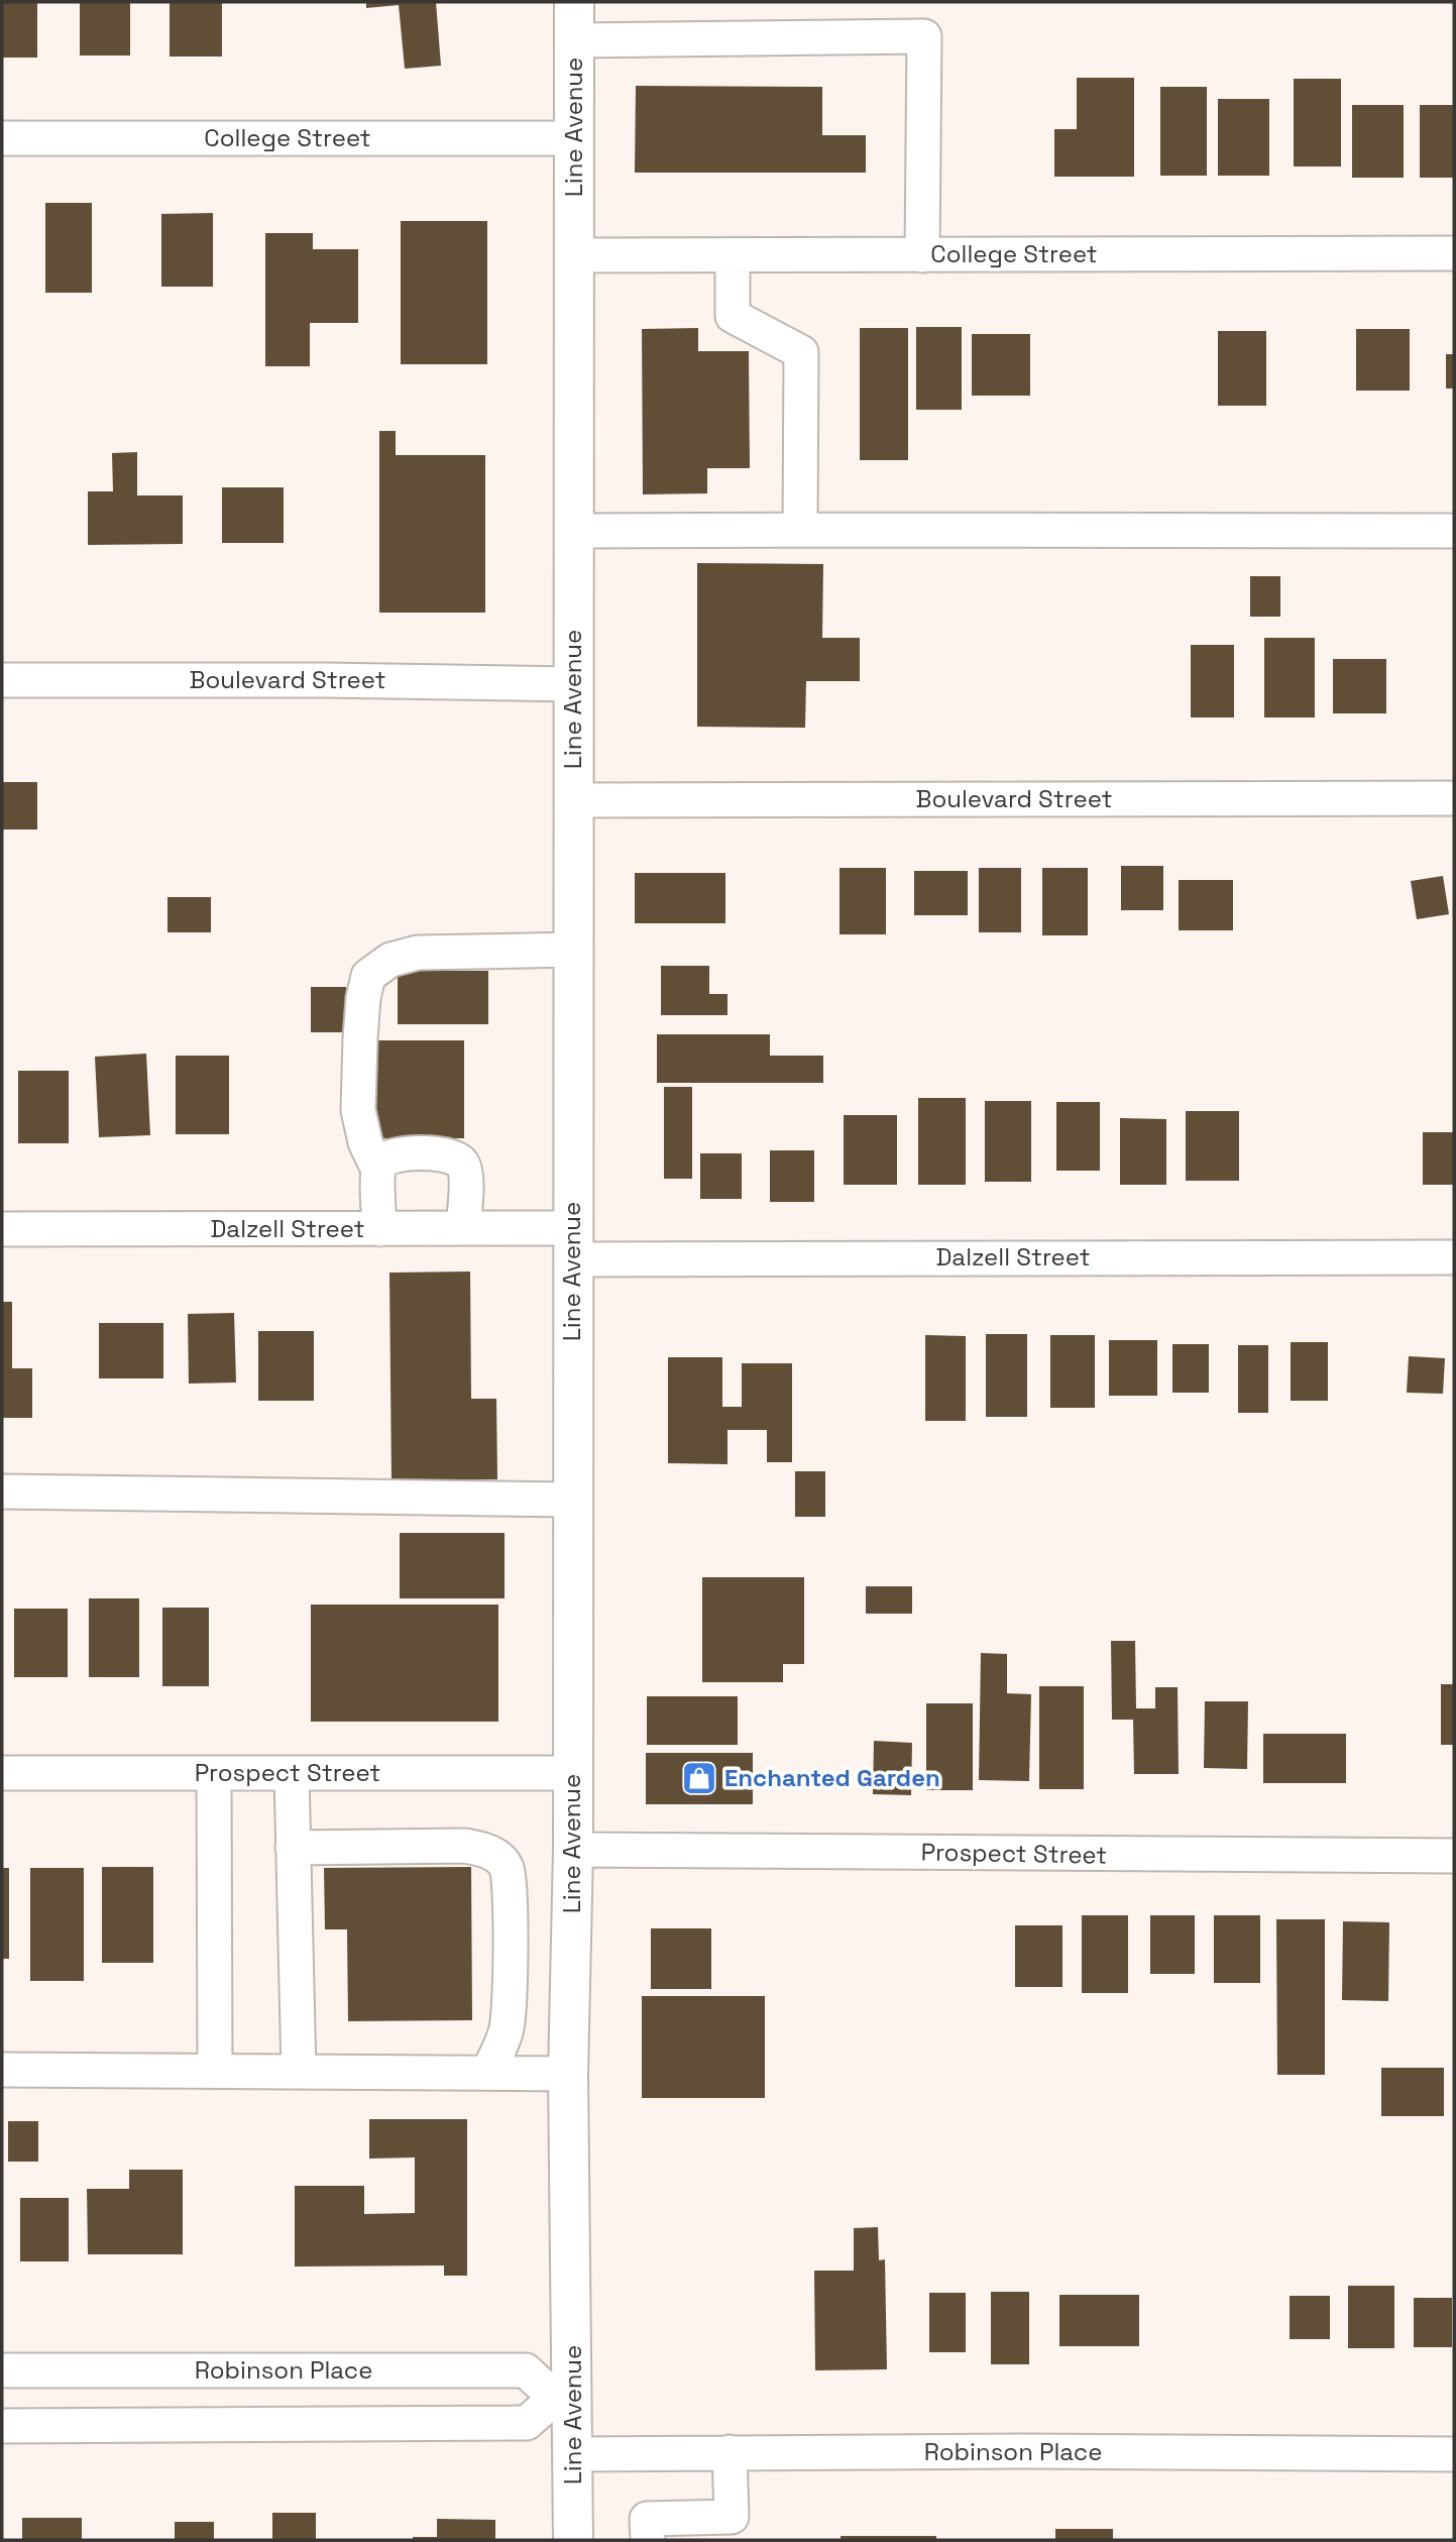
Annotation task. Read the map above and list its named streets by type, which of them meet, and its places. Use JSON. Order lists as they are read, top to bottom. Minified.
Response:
{"streets":{"main road":["Line Avenue"],"street":["College Street","Boulevard Street","Dalzell Street","Prospect Street","Robinson Place"]},"crossings":[["Line Avenue","College Street"],["Line Avenue","Boulevard Street"],["Line Avenue","Dalzell Street"],["Line Avenue","Prospect Street"],["Line Avenue","Robinson Place"]],"places":{"shop":["Enchanted Garden"]}}
